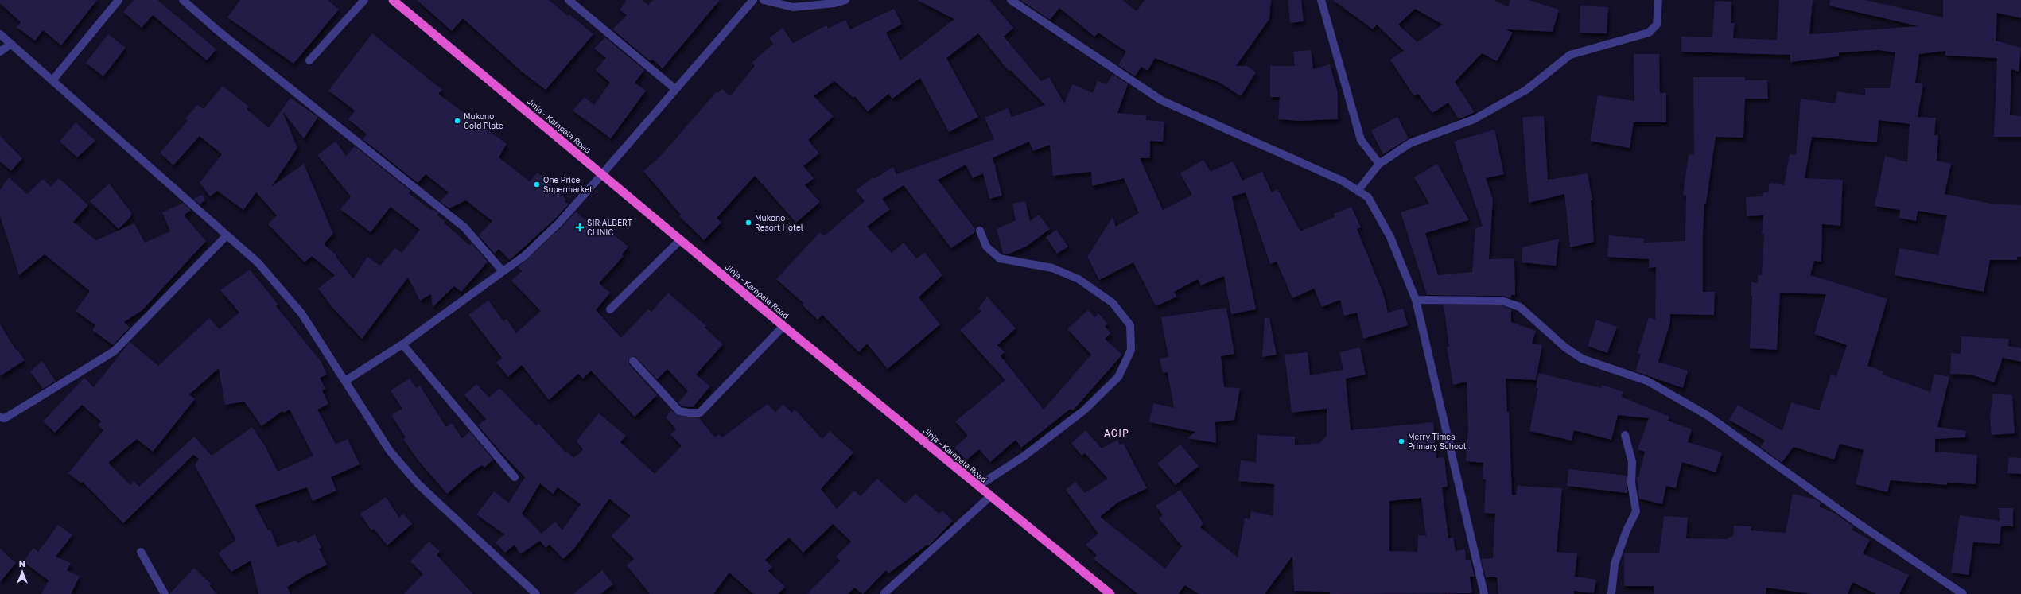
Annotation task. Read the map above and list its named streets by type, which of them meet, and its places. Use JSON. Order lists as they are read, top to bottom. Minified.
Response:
{"streets":{"highway":["Jinja - Kampala Road"]},"districts":["AGIP"],"places":{"other":["Mukono Gold Plate","One Price Supermarket","Mukono Resort Hotel","Merry Times Primary School"],"health":["SIR ALBERT CLINIC"]},"north":"top"}
